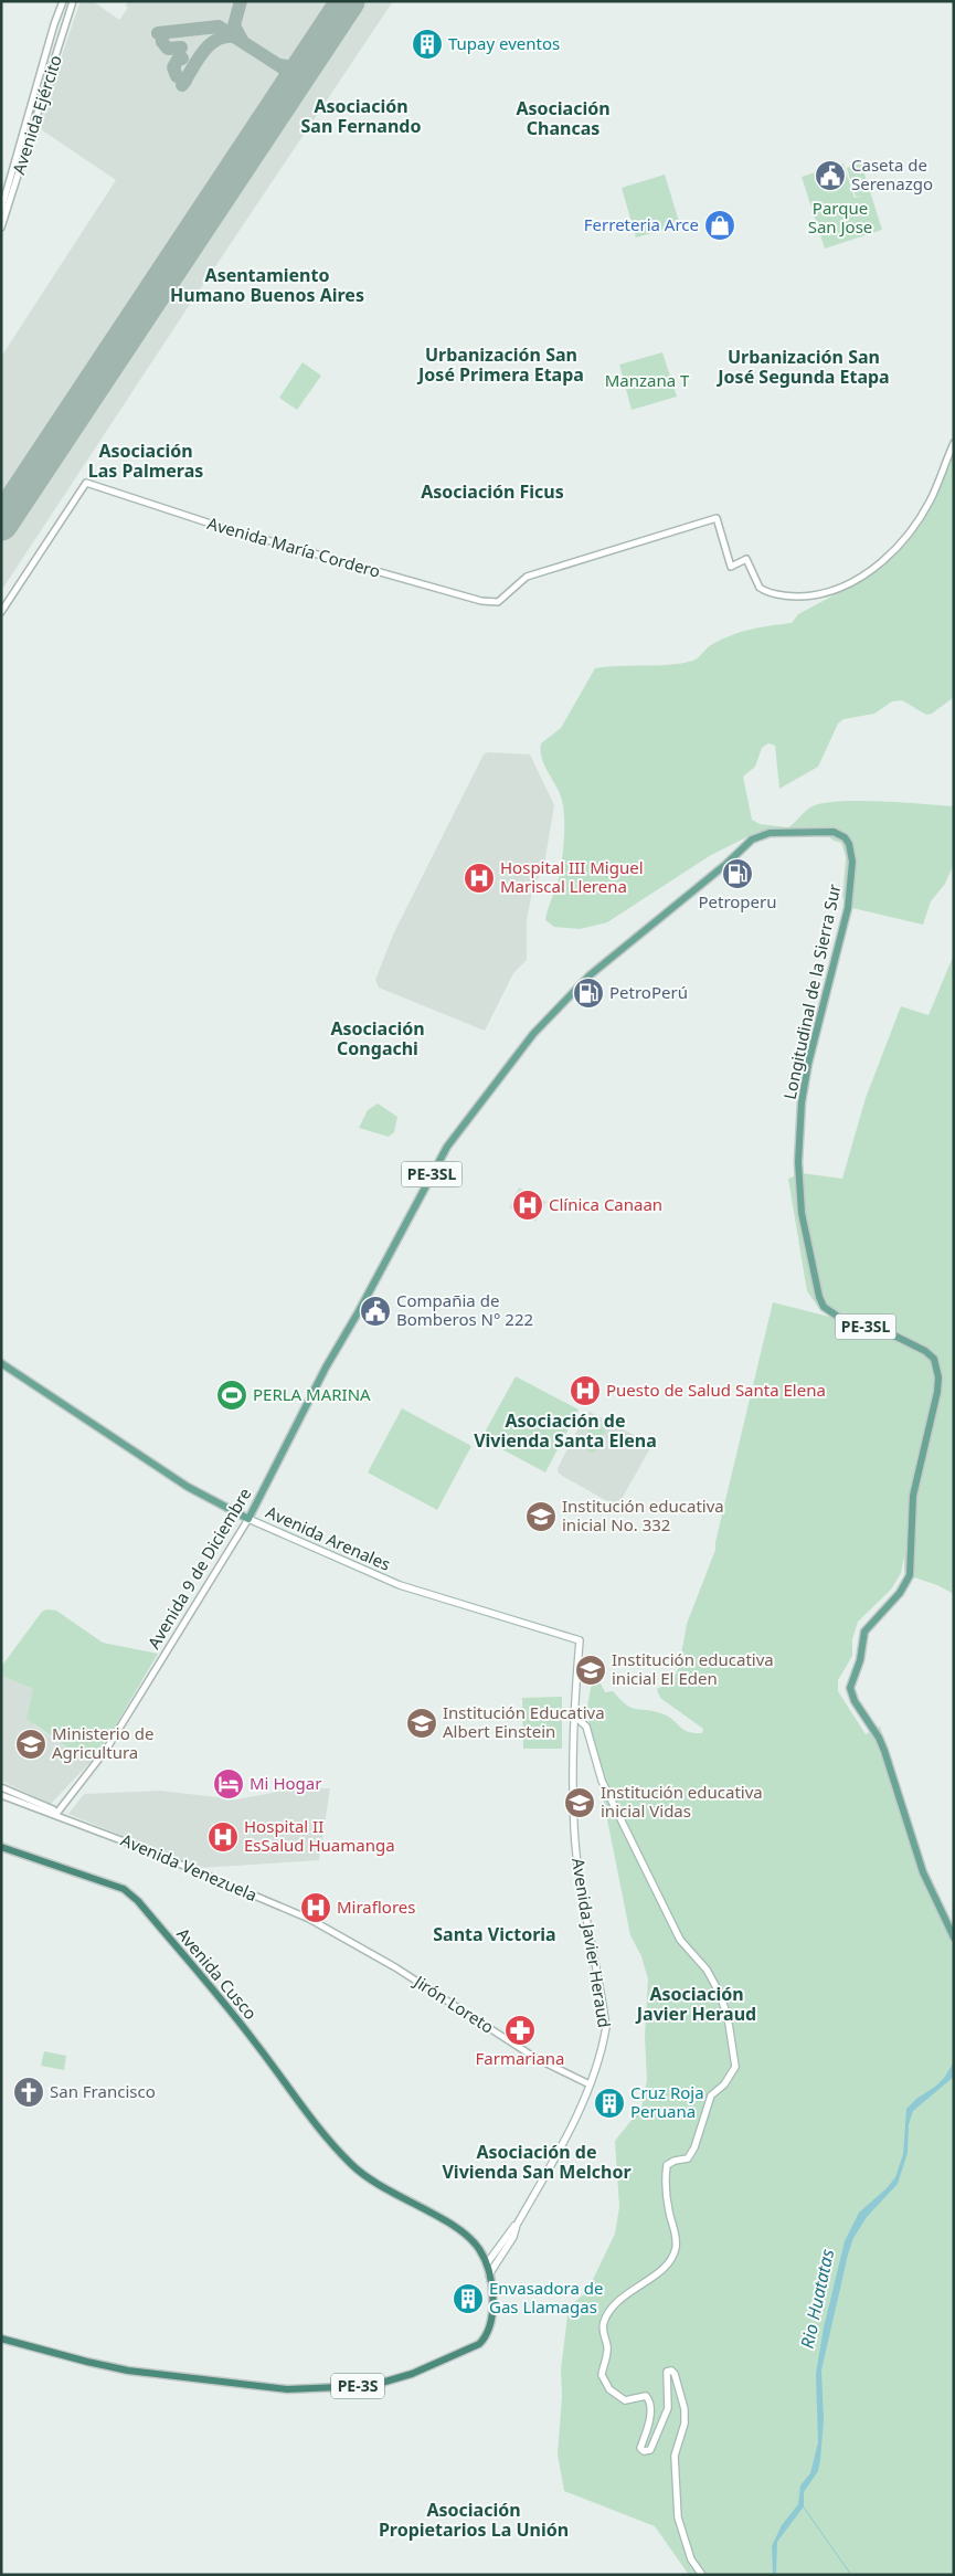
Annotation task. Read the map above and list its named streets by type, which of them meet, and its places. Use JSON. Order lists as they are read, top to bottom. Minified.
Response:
{"streets":{"highway":["Avenida Cusco","PE-3S"],"main road":["Longitudinal de la Sierra Sur","PE-3SL","Avenida Arenales","Avenida 9 de Diciembre","Avenida Javier Heraud"],"street":["Avenida Ejército","Avenida María Cordero","Avenida Venezuela","Jirón Loreto"]},"crossings":[["Longitudinal de la Sierra Sur","Avenida 9 de Diciembre"],["Avenida Arenales","Avenida 9 de Diciembre"],["Avenida Arenales","Avenida Javier Heraud"],["Avenida 9 de Diciembre","Avenida Venezuela"],["Avenida Venezuela","Jirón Loreto"],["Avenida Javier Heraud","Avenida Cusco"],["Avenida Javier Heraud","Jirón Loreto"],["Avenida Javier Heraud","PE-3S"],["Avenida Cusco","PE-3S"]],"districts":["Asociación San Fernando","Asociación Chancas","Asentamiento Humano Buenos Aires","Urbanización San José Primera Etapa","Urbanización San José Segunda Etapa","Asociación Las Palmeras","Asociación Ficus","Asociación Congachi","Asociación de Vivienda Santa Elena","Santa Victoria","Asociación Javier Heraud","Asociación de Vivienda San Melchor","Asociación Propietarios La Unión"],"water":["Rio Huatatas"],"parks":["Parque San Jose","Manzana T"],"places":{"building":["Tupay eventos","Cruz Roja Peruana","Envasadora de Gas Llamagas"],"public building":["Caseta de Serenazgo","Compañia de Bomberos N° 222"],"shop":["Ferreteria Arce"],"fuel station":["Petroperu","PetroPerú"],"hospital":["Hospital III Miguel Mariscal Llerena","Clínica Canaan","Puesto de Salud Santa Elena","Hospital II EsSalud Huamanga","Miraflores"],"sports":["PERLA MARINA"],"school or university":["Institución educativa inicial No. 332","Institución educativa inicial El Eden","Institución Educativa Albert Einstein","Ministerio de Agricultura","Institución educativa inicial Vidas"],"hotel":["Mi Hogar"],"pharmacy":["Farmariana"],"church":["San Francisco"]}}
